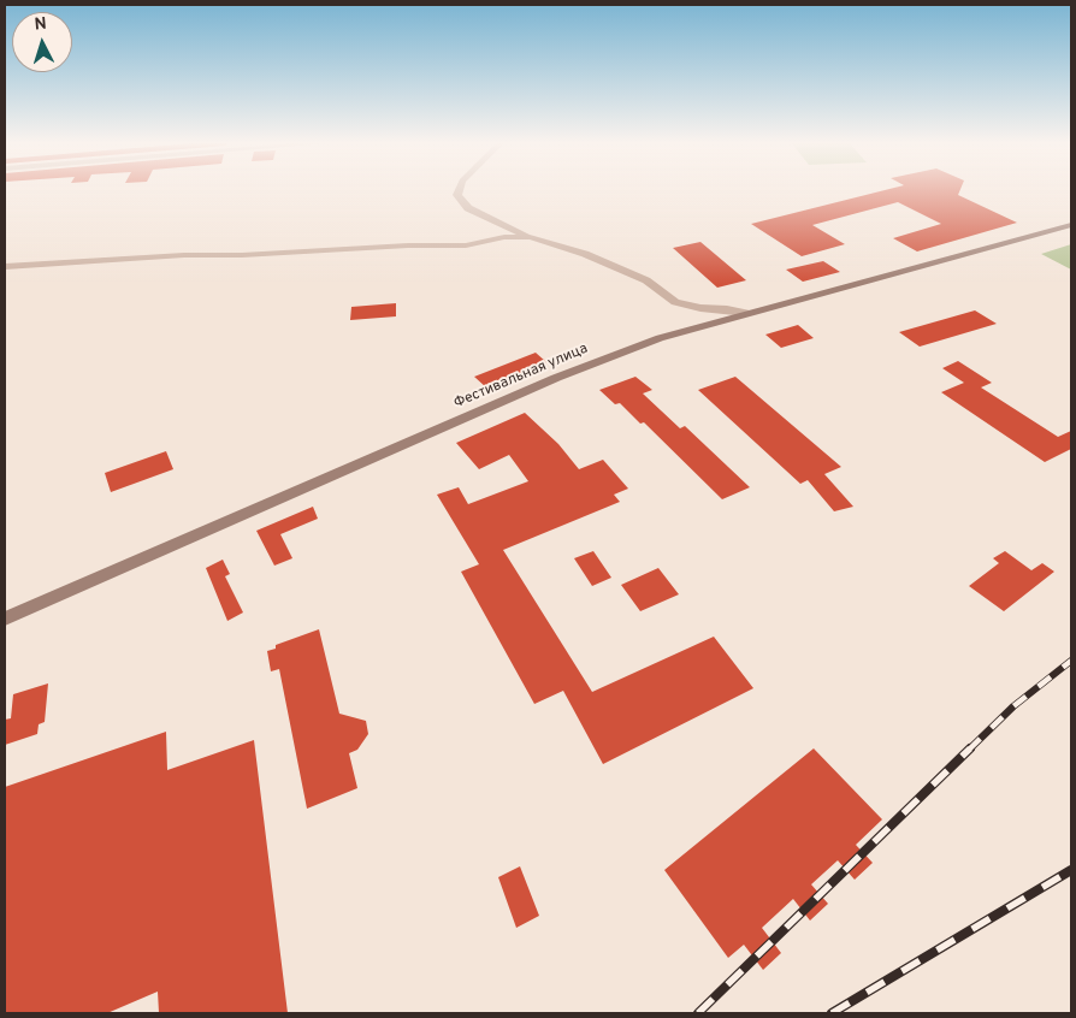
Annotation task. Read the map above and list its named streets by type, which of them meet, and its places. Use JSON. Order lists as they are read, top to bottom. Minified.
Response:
{"streets":{"main road":["Фестивальная улица"]},"north":"top"}
